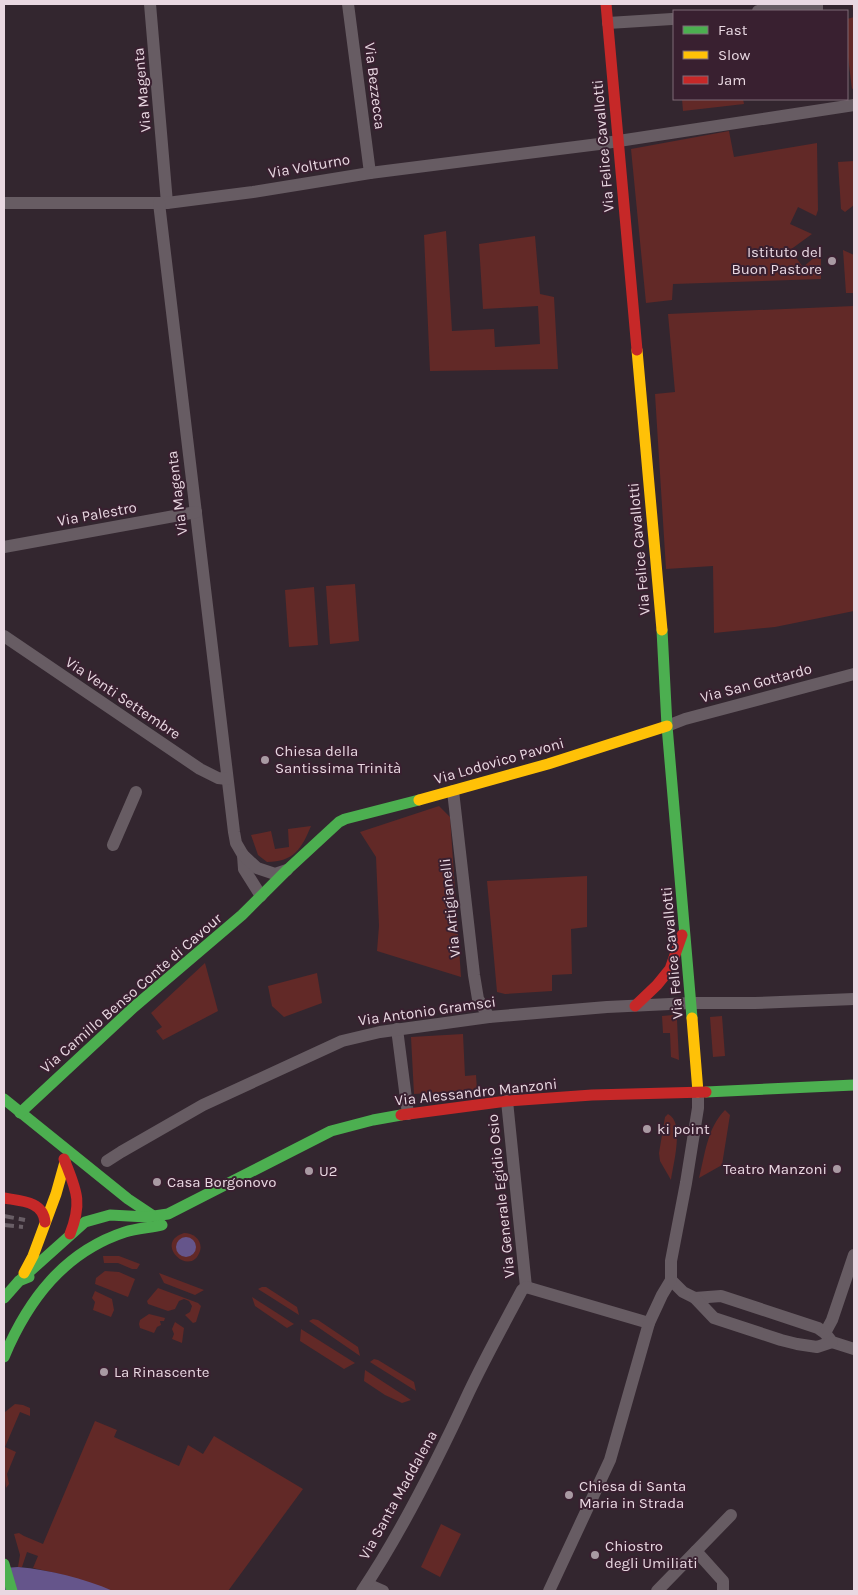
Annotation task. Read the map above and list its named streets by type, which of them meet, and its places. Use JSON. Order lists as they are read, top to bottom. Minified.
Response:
{"streets":{"street":["Via Bezzecca","Via Magenta","Via Felice Cavallotti","Via Volturno","Via Palestro","Via San Gottardo","Via Venti Settembre","Via Lodovico Pavoni","Via Artigianelli","Via Camillo Benso Conte di Cavour","Via Antonio Gramsci","Via Alessandro Manzoni","Via Generale Egidio Osio","Via Santa Maddalena"]},"crossings":[["Via Bezzecca","Via Volturno"],["Via Magenta","Via Volturno"],["Via Magenta","Via Palestro"],["Via Magenta","Via Venti Settembre"],["Via Magenta","Via Camillo Benso Conte di Cavour"],["Via Felice Cavallotti","Via Volturno"],["Via Felice Cavallotti","Via San Gottardo"],["Via Felice Cavallotti","Via Lodovico Pavoni"],["Via Felice Cavallotti","Via Antonio Gramsci"],["Via Felice Cavallotti","Via Alessandro Manzoni"],["Via San Gottardo","Via Lodovico Pavoni"],["Via Lodovico Pavoni","Via Artigianelli"],["Via Lodovico Pavoni","Via Camillo Benso Conte di Cavour"],["Via Artigianelli","Via Antonio Gramsci"],["Via Alessandro Manzoni","Via Generale Egidio Osio"],["Via Generale Egidio Osio","Via Santa Maddalena"]],"places":["Istituto del Buon Pastore","Chiesa della Santissima Trinità","ki point","Teatro Manzoni","U2","Casa Borgonovo","La Rinascente","Chiesa di Santa Maria in Strada","Chiostro degli Umiliati"],"legend":["Fast","Slow","Jam"]}
